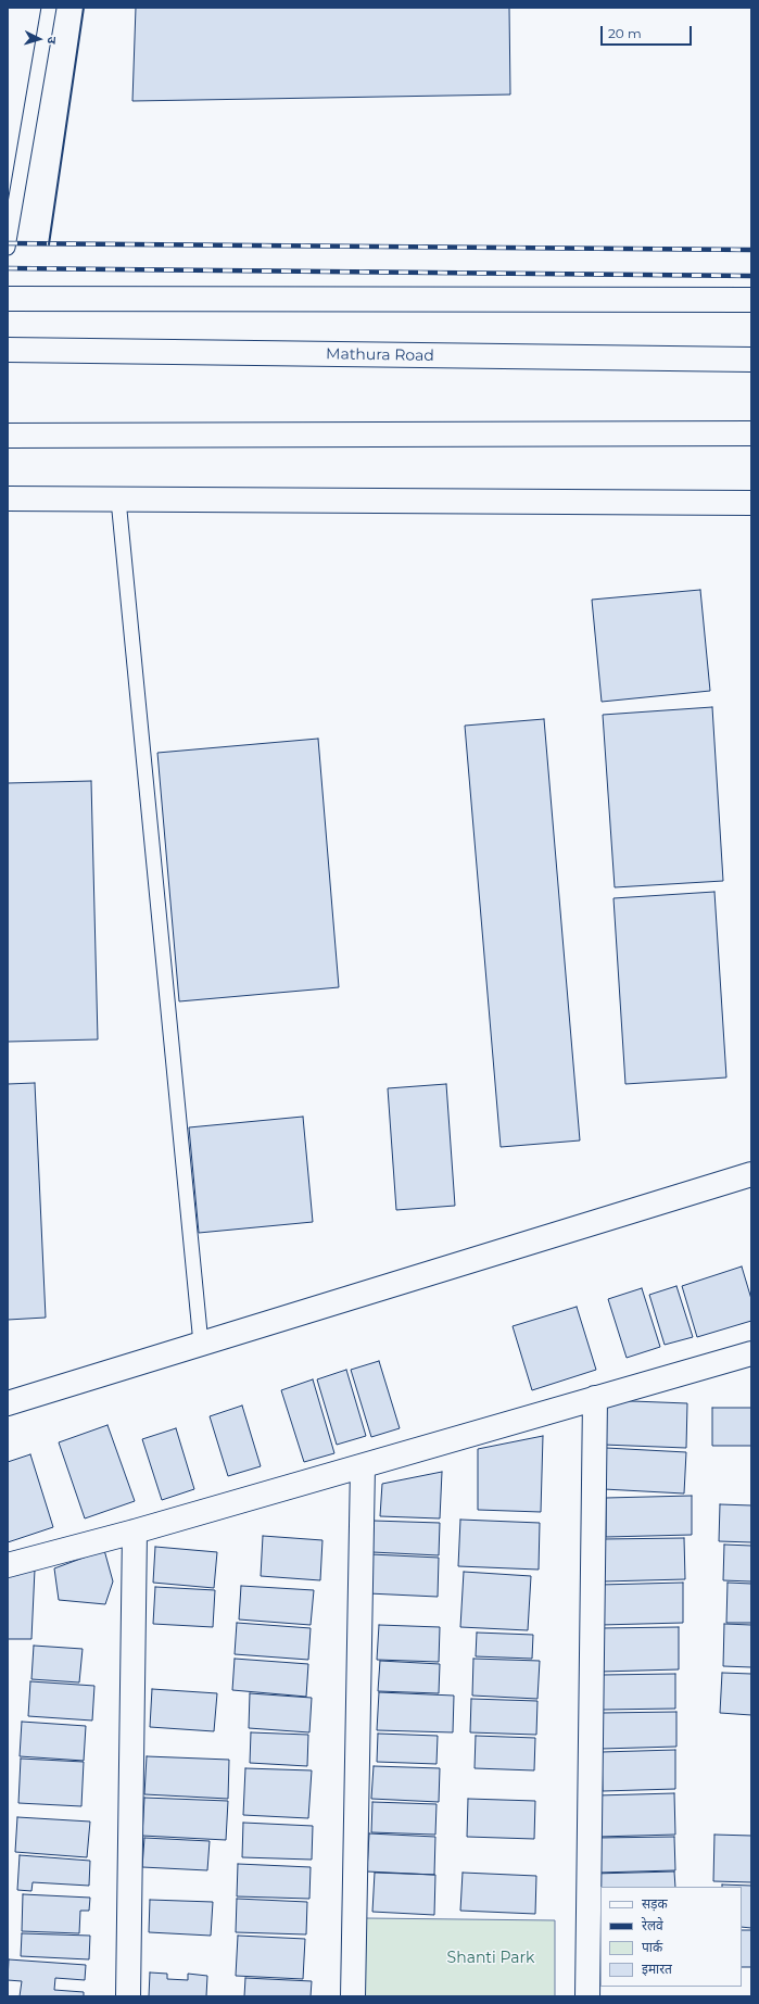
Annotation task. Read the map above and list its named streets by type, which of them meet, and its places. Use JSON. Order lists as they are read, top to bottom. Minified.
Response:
{"streets":{"main road":["Mathura Road"]},"parks":["Shanti Park"],"legend":["सड़क","रेलवे","पार्क","इमारत"],"scale_bar":"20 m","north":"right"}
